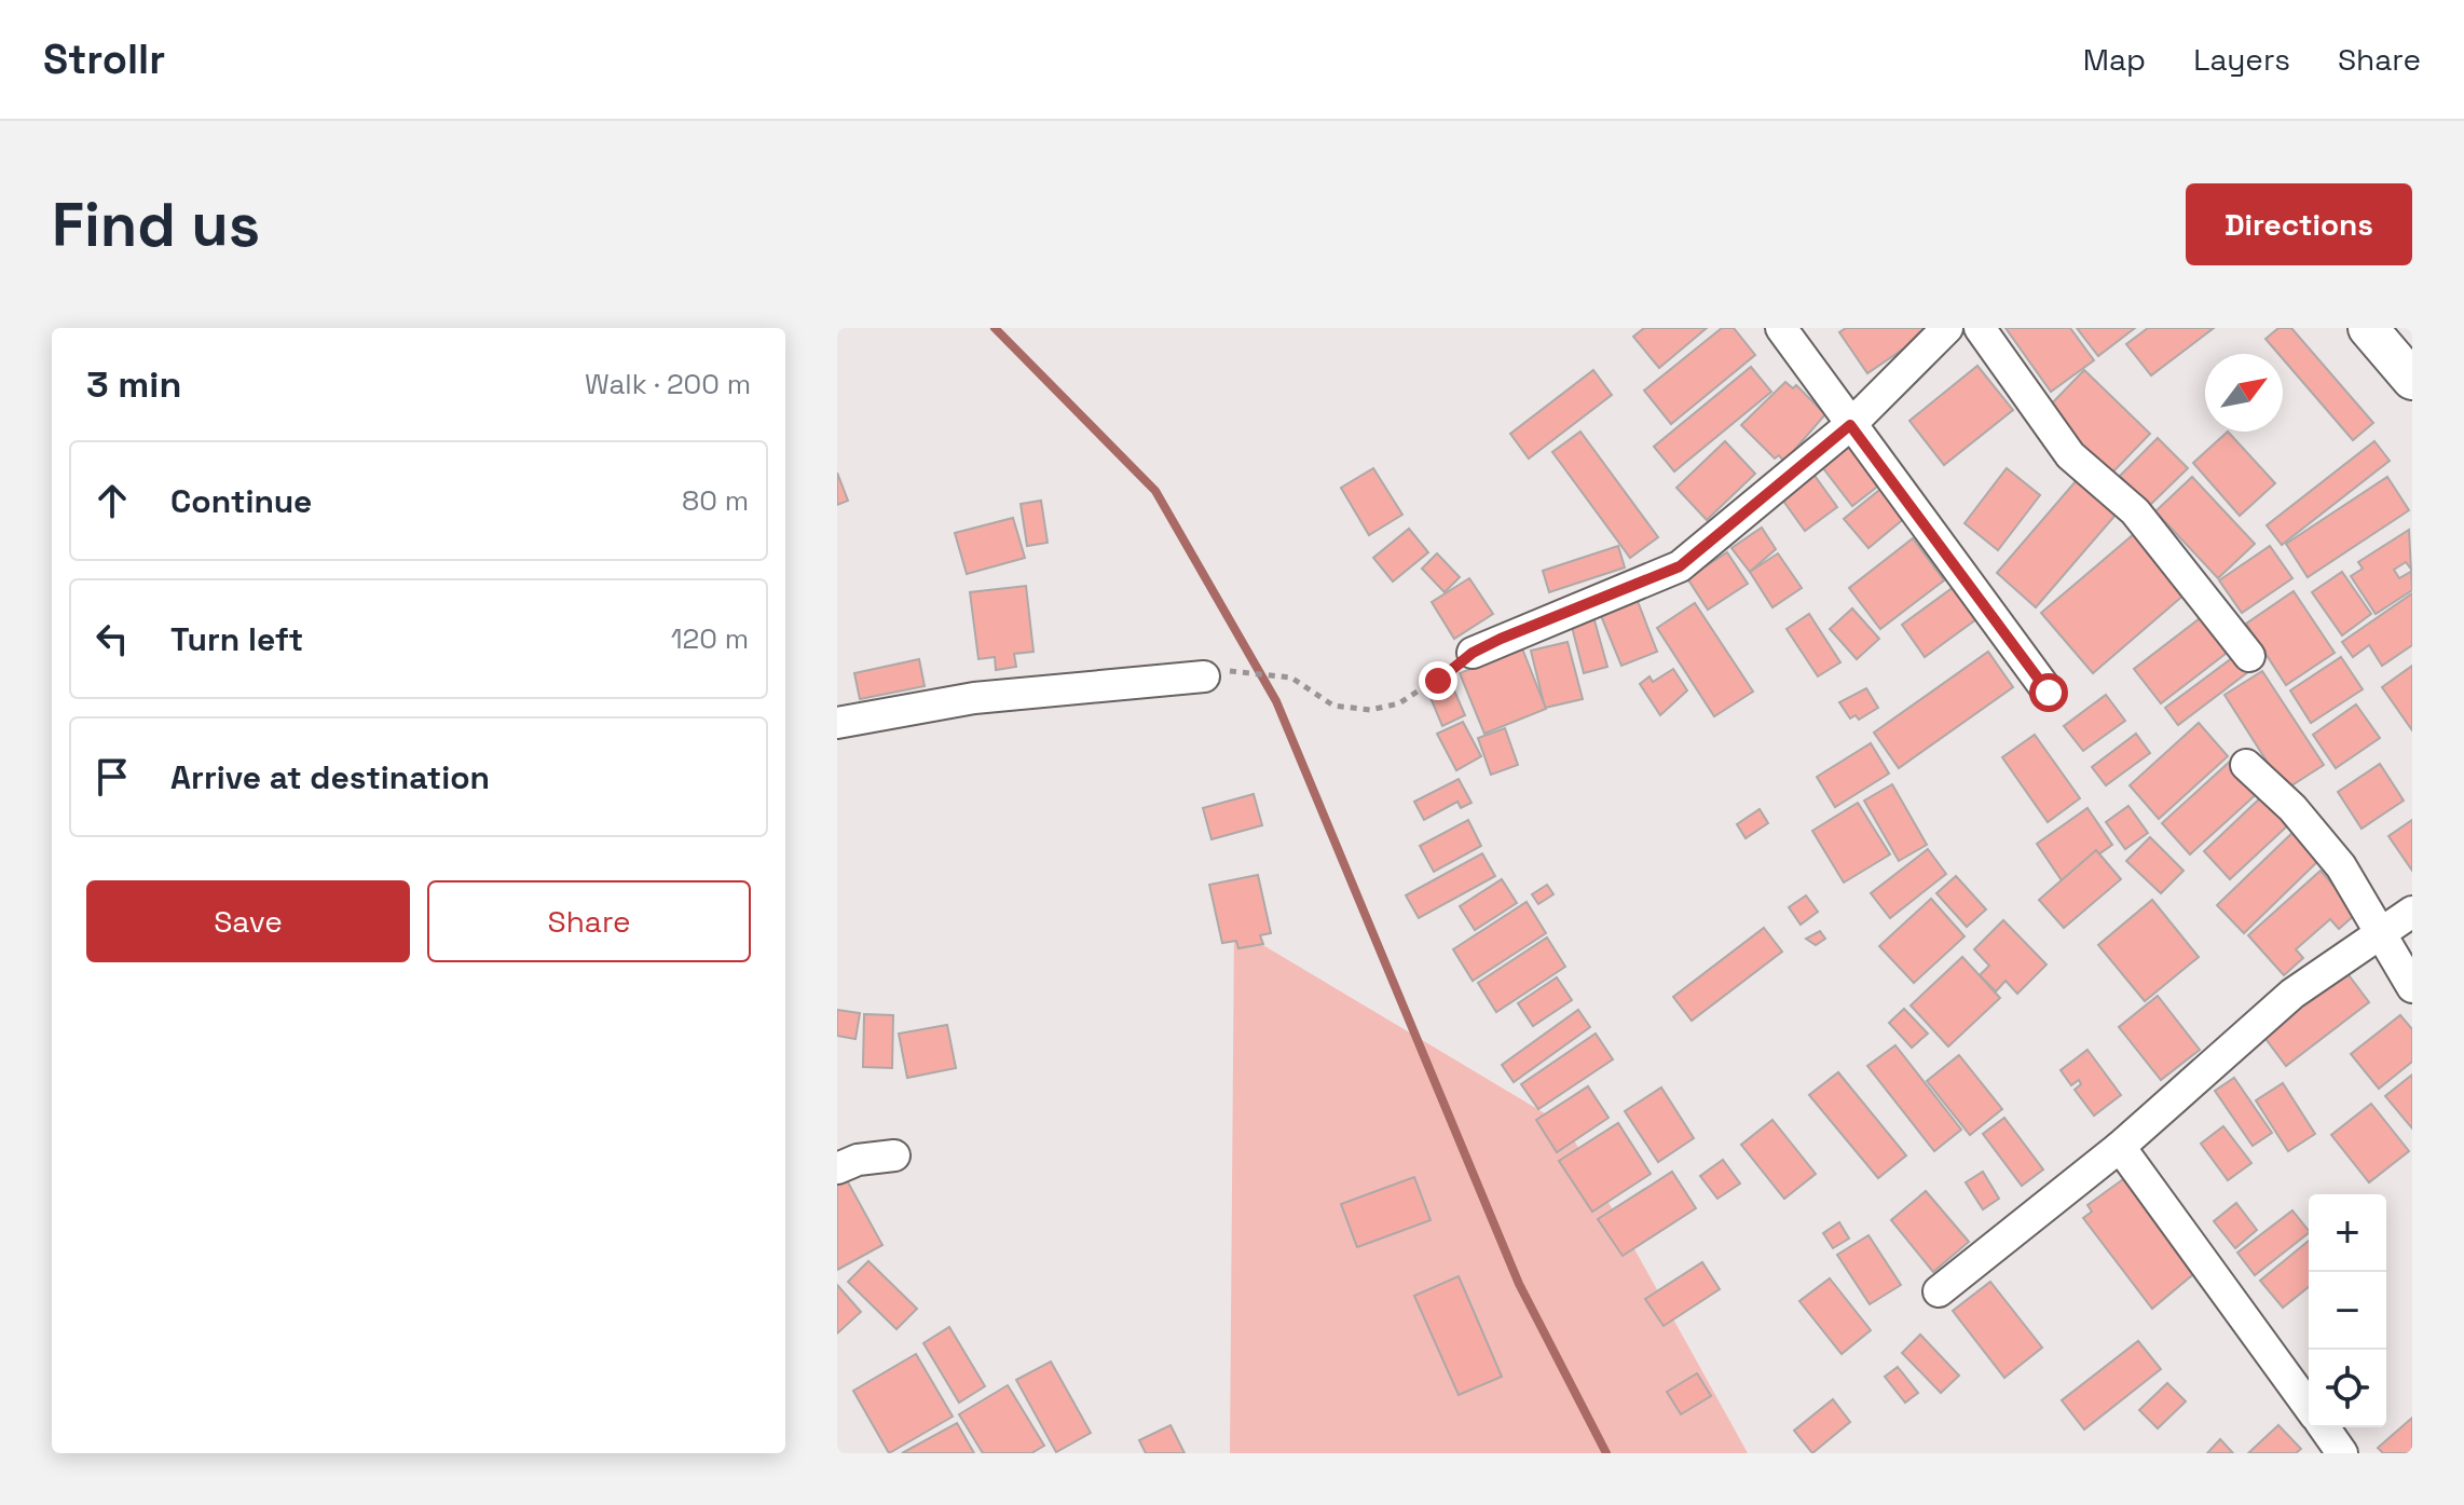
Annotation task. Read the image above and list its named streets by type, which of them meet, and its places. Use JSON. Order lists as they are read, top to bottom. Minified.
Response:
{"north":"top right","page":{"header":"Strollr","nav":["Map","Layers","Share"],"buttons":["Directions",["Save","Share"]],"title":"Find us","heading":["3 min","Walk · 200 m"],"list":[["Continue","80 m"],["Turn left","120 m"],"Arrive at destination"],"map_buttons":["+","−"]}}
